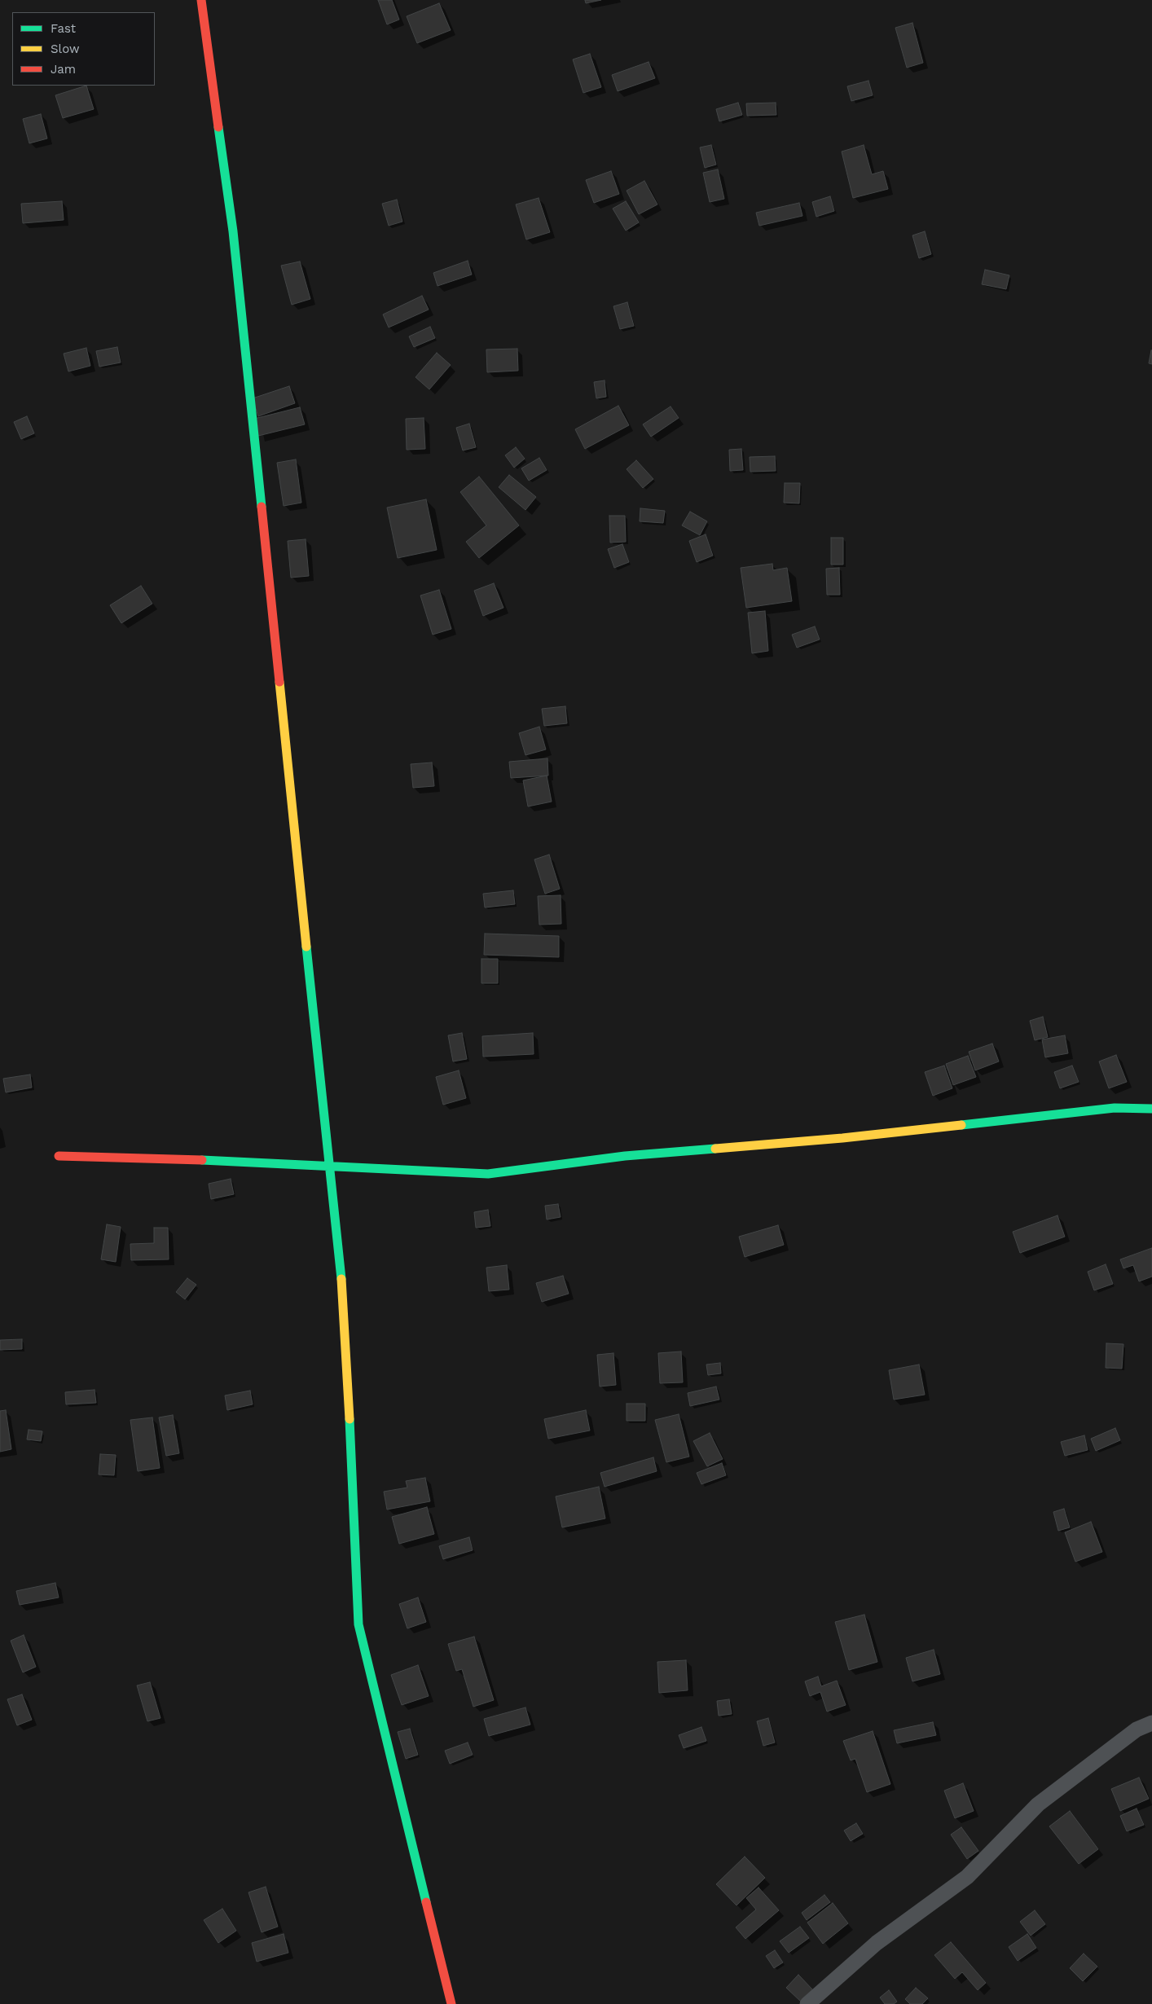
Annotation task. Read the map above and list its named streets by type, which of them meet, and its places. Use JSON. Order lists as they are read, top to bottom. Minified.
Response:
{"legend":["Fast","Slow","Jam"]}
